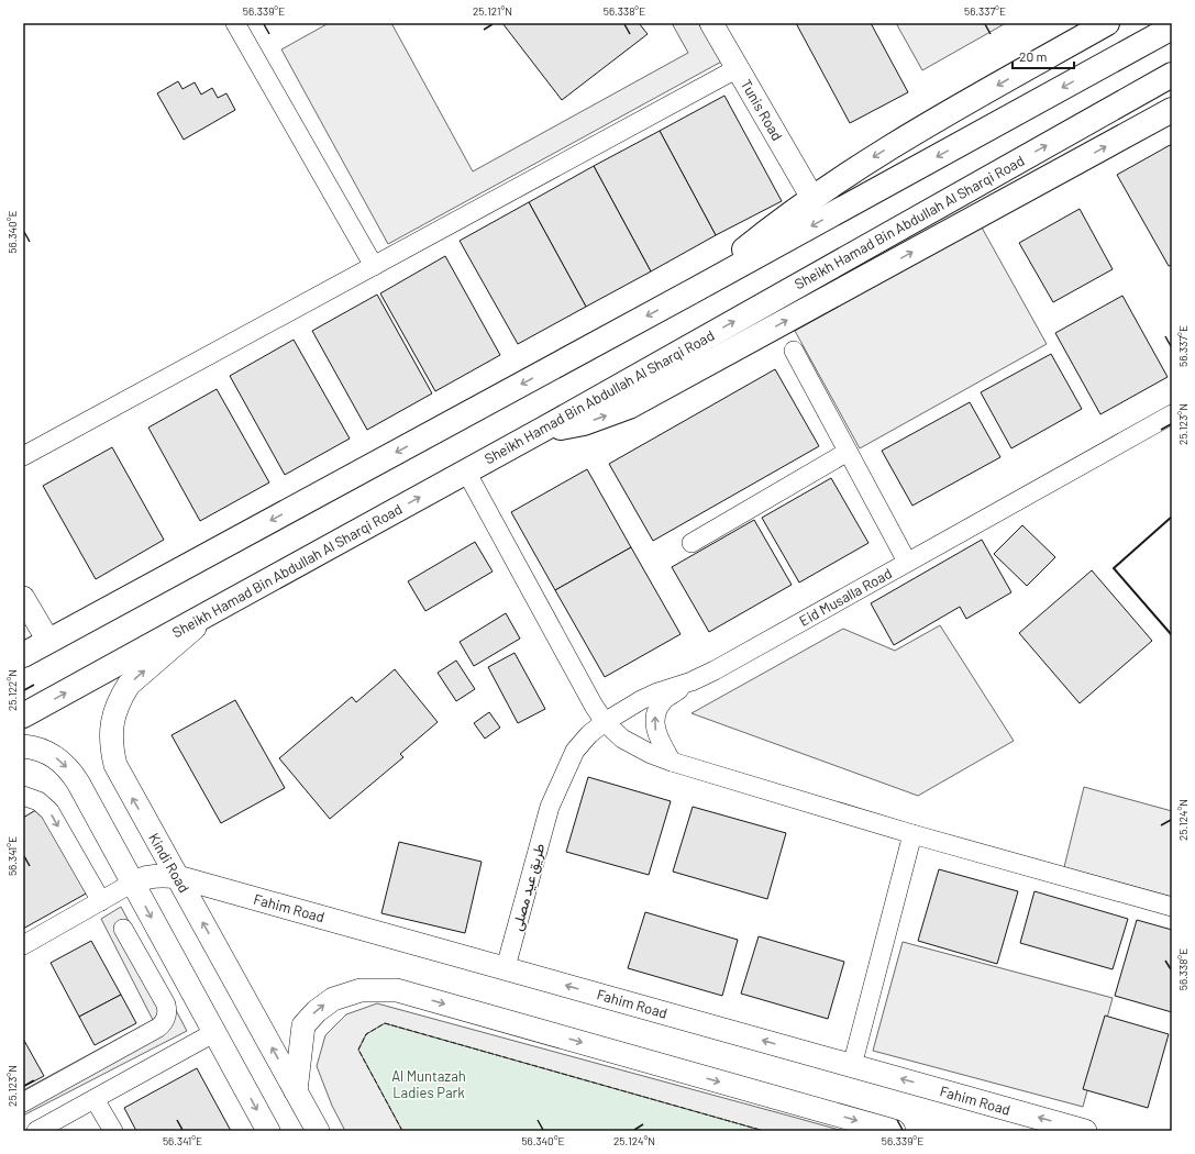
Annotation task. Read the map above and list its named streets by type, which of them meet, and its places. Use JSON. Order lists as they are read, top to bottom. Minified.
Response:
{"streets":{"highway":["Sheikh Hamad Bin Abdullah Al Sharqi Road"],"street":["Tunis Road","Eid Musalla Road","Kindi Road","طريق عيد مصلى","Fahim Road"]},"crossings":[["Sheikh Hamad Bin Abdullah Al Sharqi Road","Kindi Road"],["Eid Musalla Road","طريق عيد مصلى"],["Kindi Road","Fahim Road"],["طريق عيد مصلى","Fahim Road"]],"one_way":["Fahim Road"],"parks":["Al Muntazah Ladies Park"],"scale_bar":"20 m","coordinates":["56.339°E","25.121°N","56.338°E","56.337°E","56.340°E","25.123°N","25.122°N","25.124°N","56.341°E"]}
